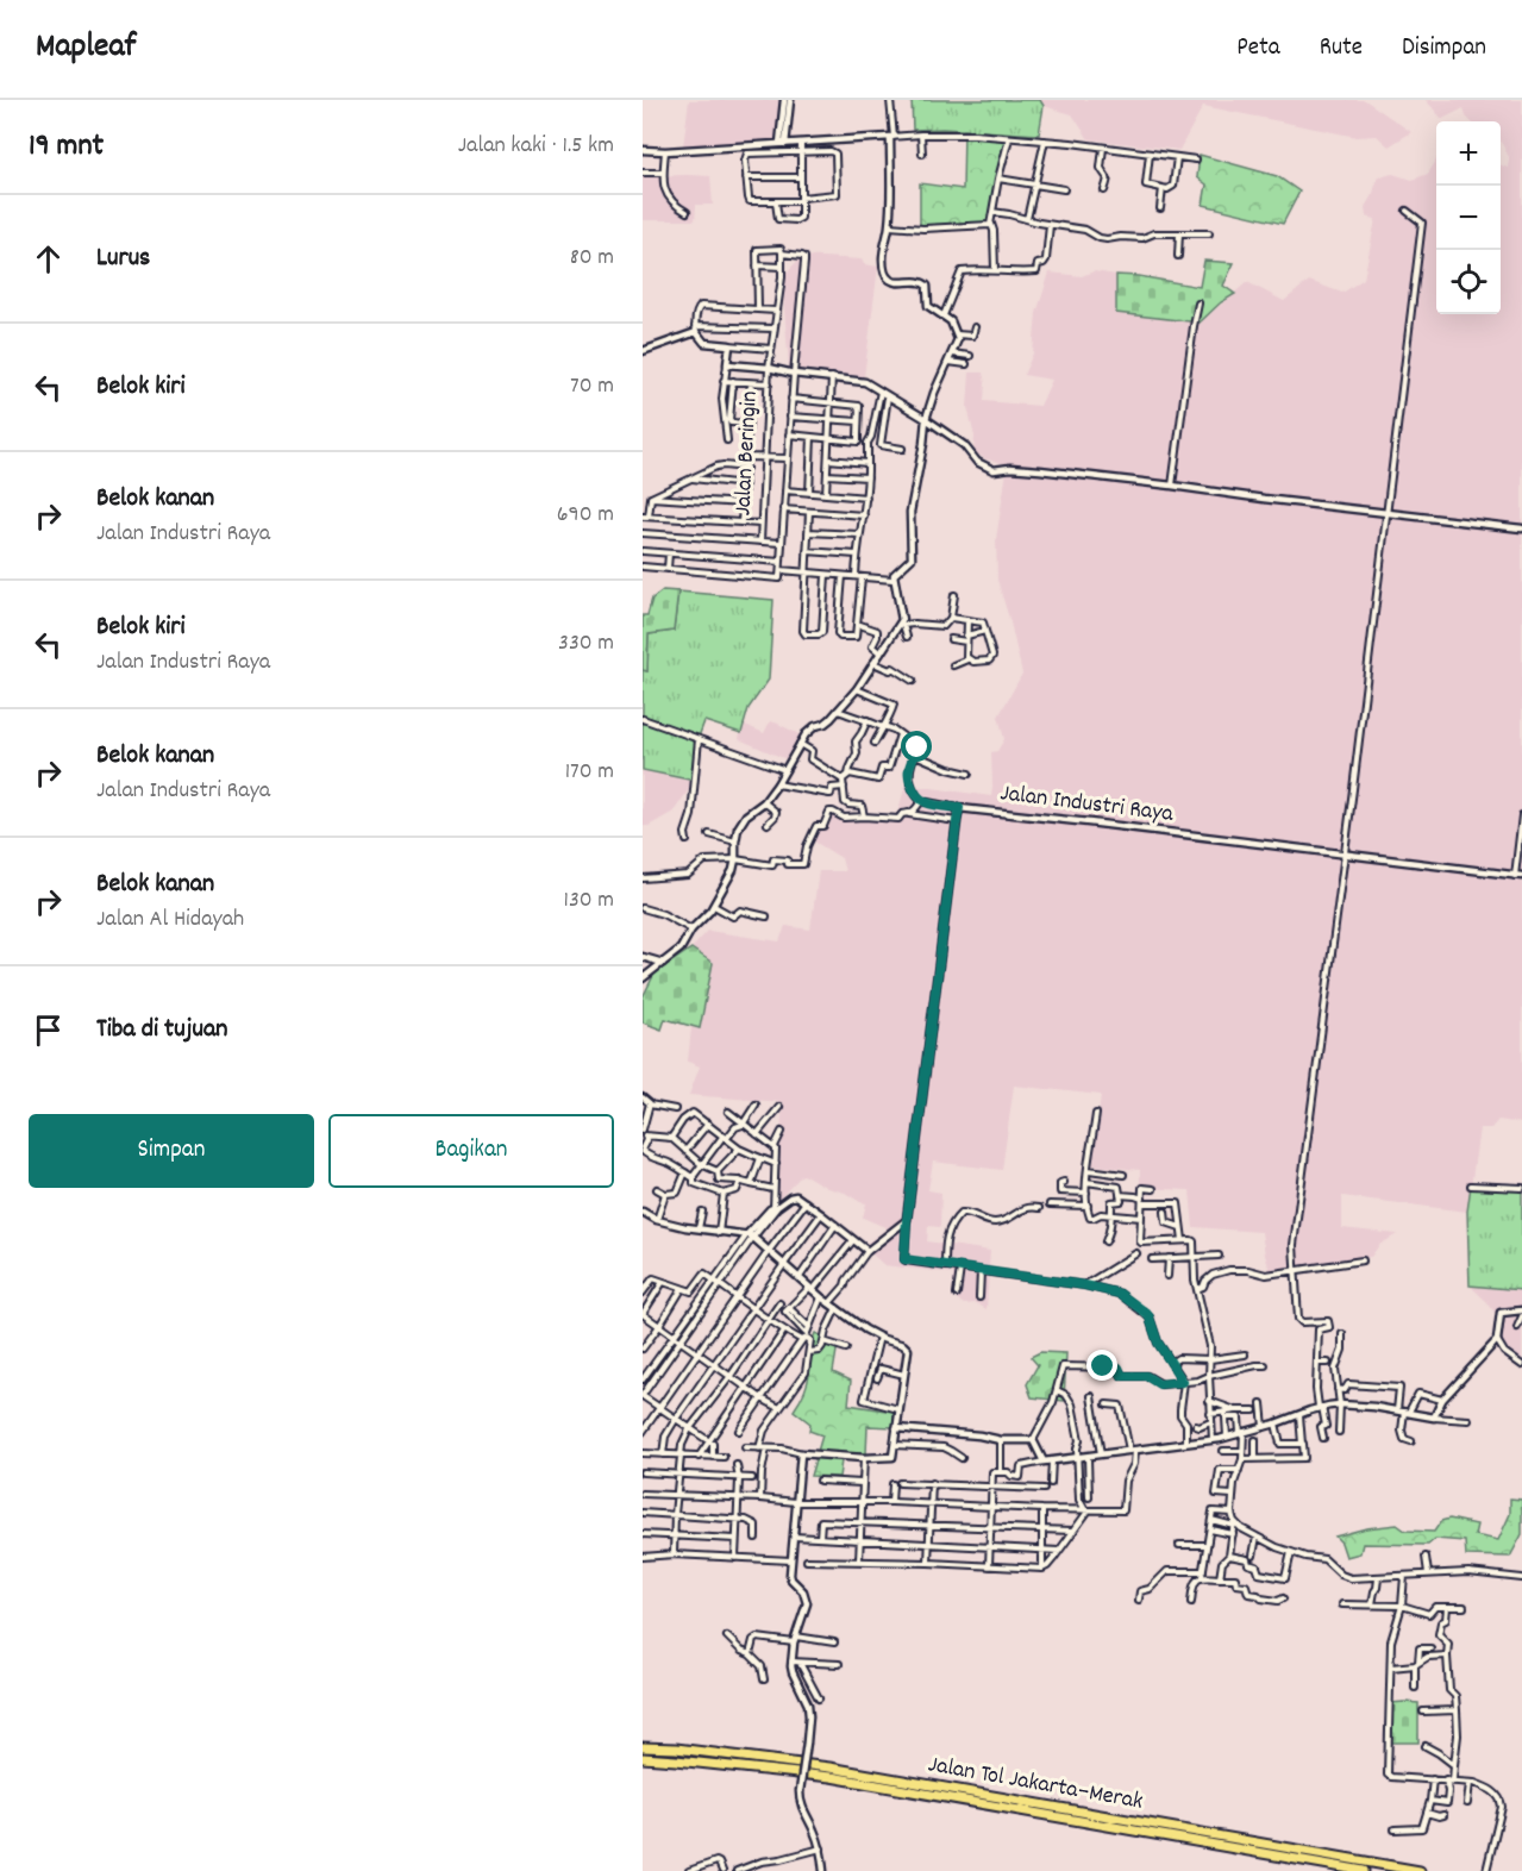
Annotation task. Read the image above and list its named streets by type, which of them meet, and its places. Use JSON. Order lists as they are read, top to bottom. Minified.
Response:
{"streets":{"highway":["Jalan Tol Jakarta–Merak"],"street":["Jalan Beringin","Jalan Industri Raya"]},"page":{"header":"Mapleaf","nav":["Peta","Rute","Disimpan"],"heading":["19 mnt","Jalan kaki · 1.5 km"],"map_buttons":["+","−"],"list":[["Lurus","80 m"],["Belok kiri","70 m"],["Belok kanan","Jalan Industri Raya","690 m"],["Belok kiri","Jalan Industri Raya","330 m"],["Belok kanan","Jalan Industri Raya","170 m"],["Belok kanan","Jalan Al Hidayah","130 m"],"Tiba di tujuan"],"buttons":["Simpan","Bagikan"]}}
